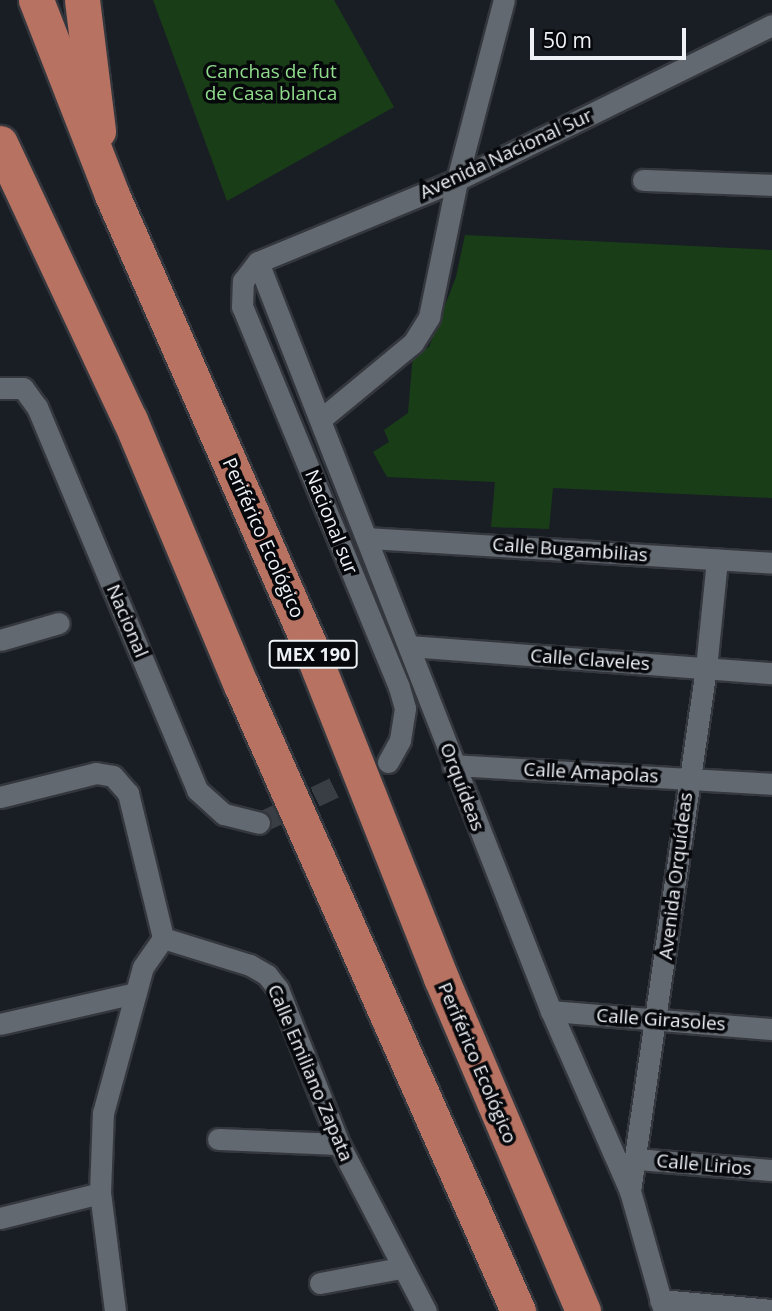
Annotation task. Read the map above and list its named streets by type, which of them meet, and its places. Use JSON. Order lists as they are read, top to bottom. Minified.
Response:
{"streets":{"highway":["Periférico Ecológico","MEX 190"],"street":["Avenida Nacional Sur","Nacional sur","Calle Bugambilias","Nacional","Calle Claveles","Calle Amapolas","Orquídeas","Avenida Orquídeas","Calle Girasoles","Calle Emiliano Zapata","Calle Lirios"]},"crossings":[["Avenida Nacional Sur","Nacional sur"],["Avenida Nacional Sur","Orquídeas"],["Calle Bugambilias","Orquídeas"],["Calle Bugambilias","Avenida Orquídeas"],["Calle Claveles","Orquídeas"],["Calle Claveles","Avenida Orquídeas"],["Calle Amapolas","Orquídeas"],["Calle Amapolas","Avenida Orquídeas"],["Orquídeas","Avenida Orquídeas"],["Orquídeas","Calle Girasoles"],["Avenida Orquídeas","Calle Girasoles"],["Avenida Orquídeas","Calle Lirios"]],"parks":["Canchas de fut de Casa blanca"],"scale_bar":"50 m"}
